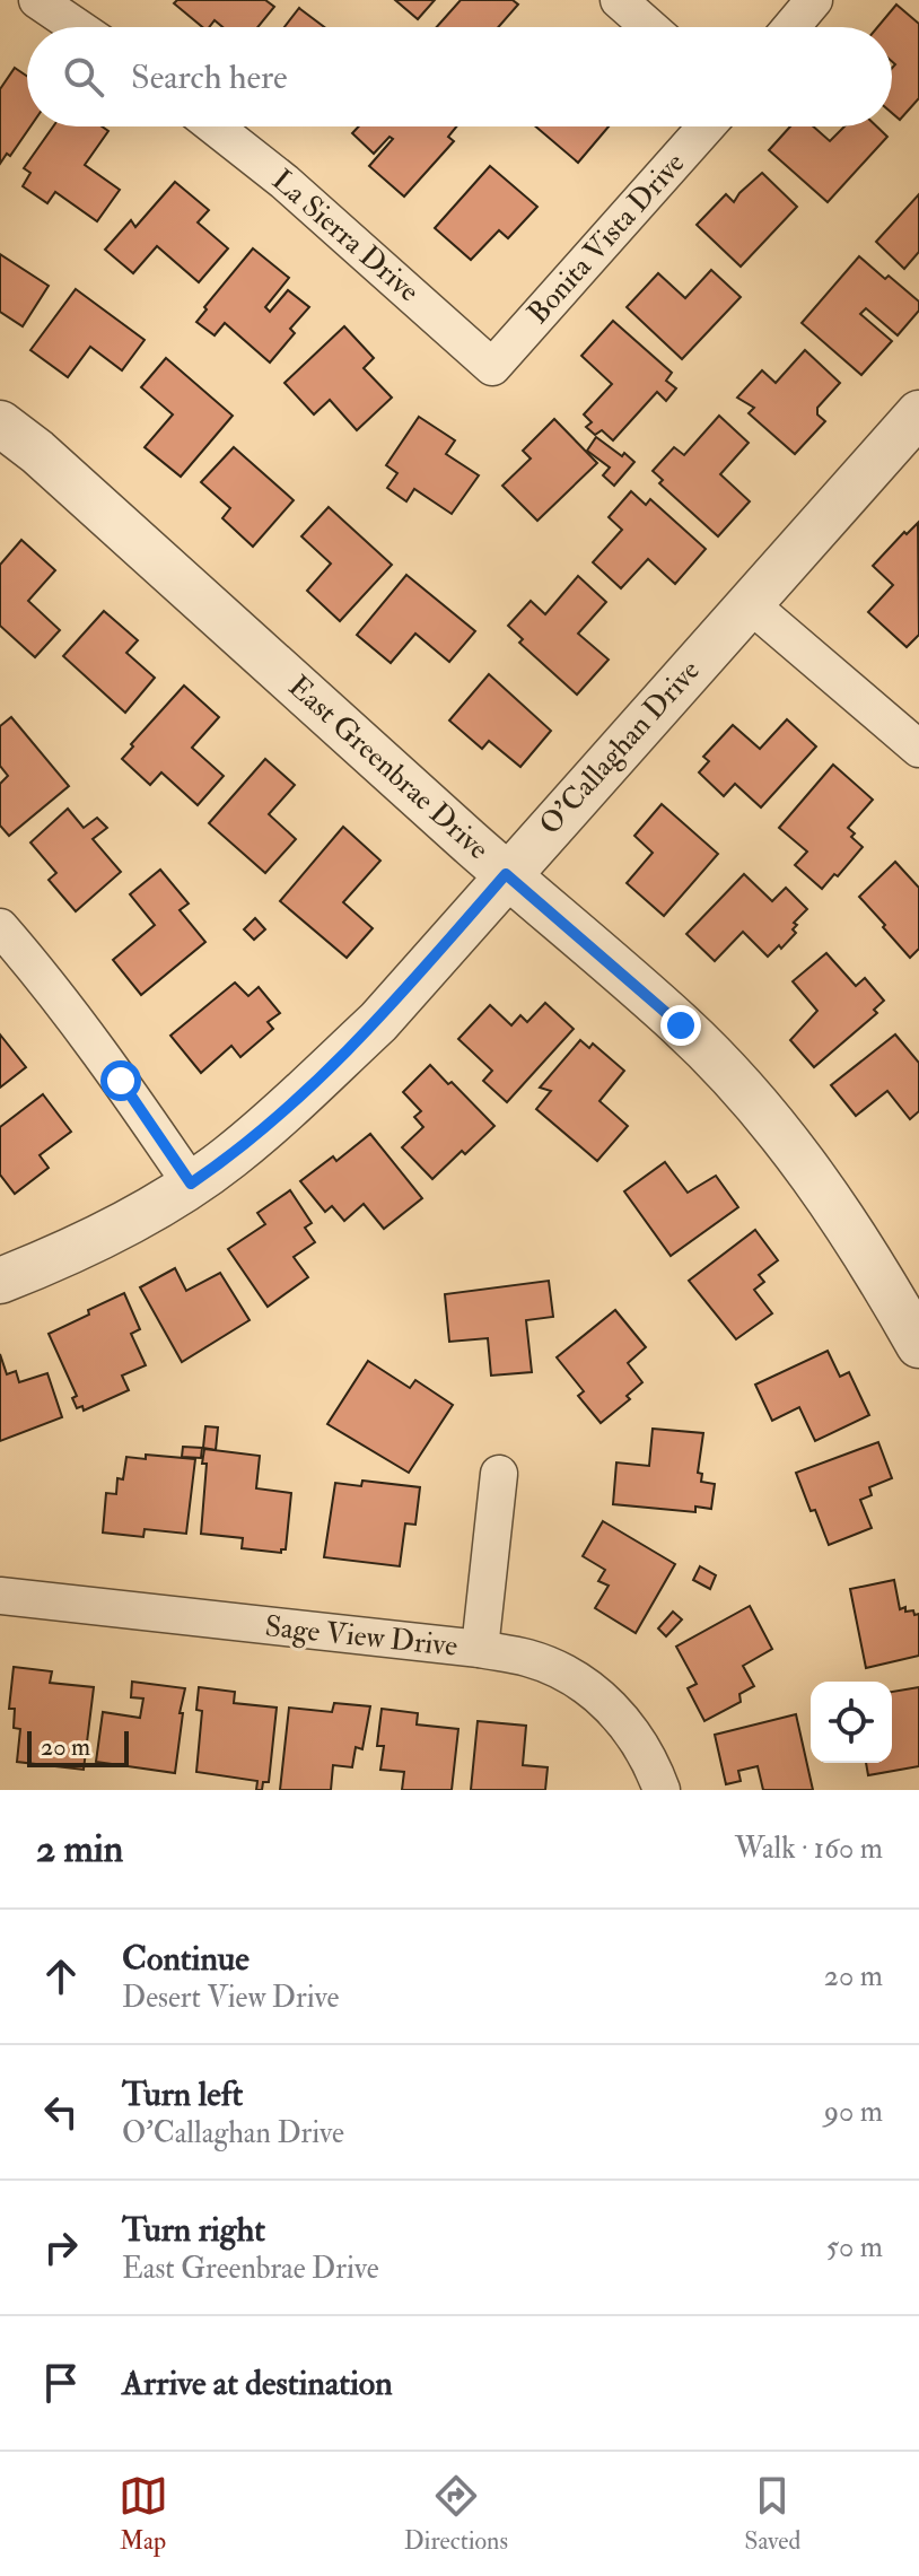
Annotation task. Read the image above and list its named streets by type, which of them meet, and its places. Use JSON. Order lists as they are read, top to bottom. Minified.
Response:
{"streets":{"street":["La Sierra Drive","Bonita Vista Drive","O'Callaghan Drive","East Greenbrae Drive","Sage View Drive"]},"crossings":[["La Sierra Drive","Bonita Vista Drive"],["O'Callaghan Drive","East Greenbrae Drive"]],"scale_bar":"20 m","page":{"search":"Search here","scale":"20 m","heading":["2 min","Walk · 160 m"],"list":[["Continue","Desert View Drive","20 m"],["Turn left","O'Callaghan Drive","90 m"],["Turn right","East Greenbrae Drive","50 m"],"Arrive at destination"],"nav":["Map","Directions","Saved"]}}
